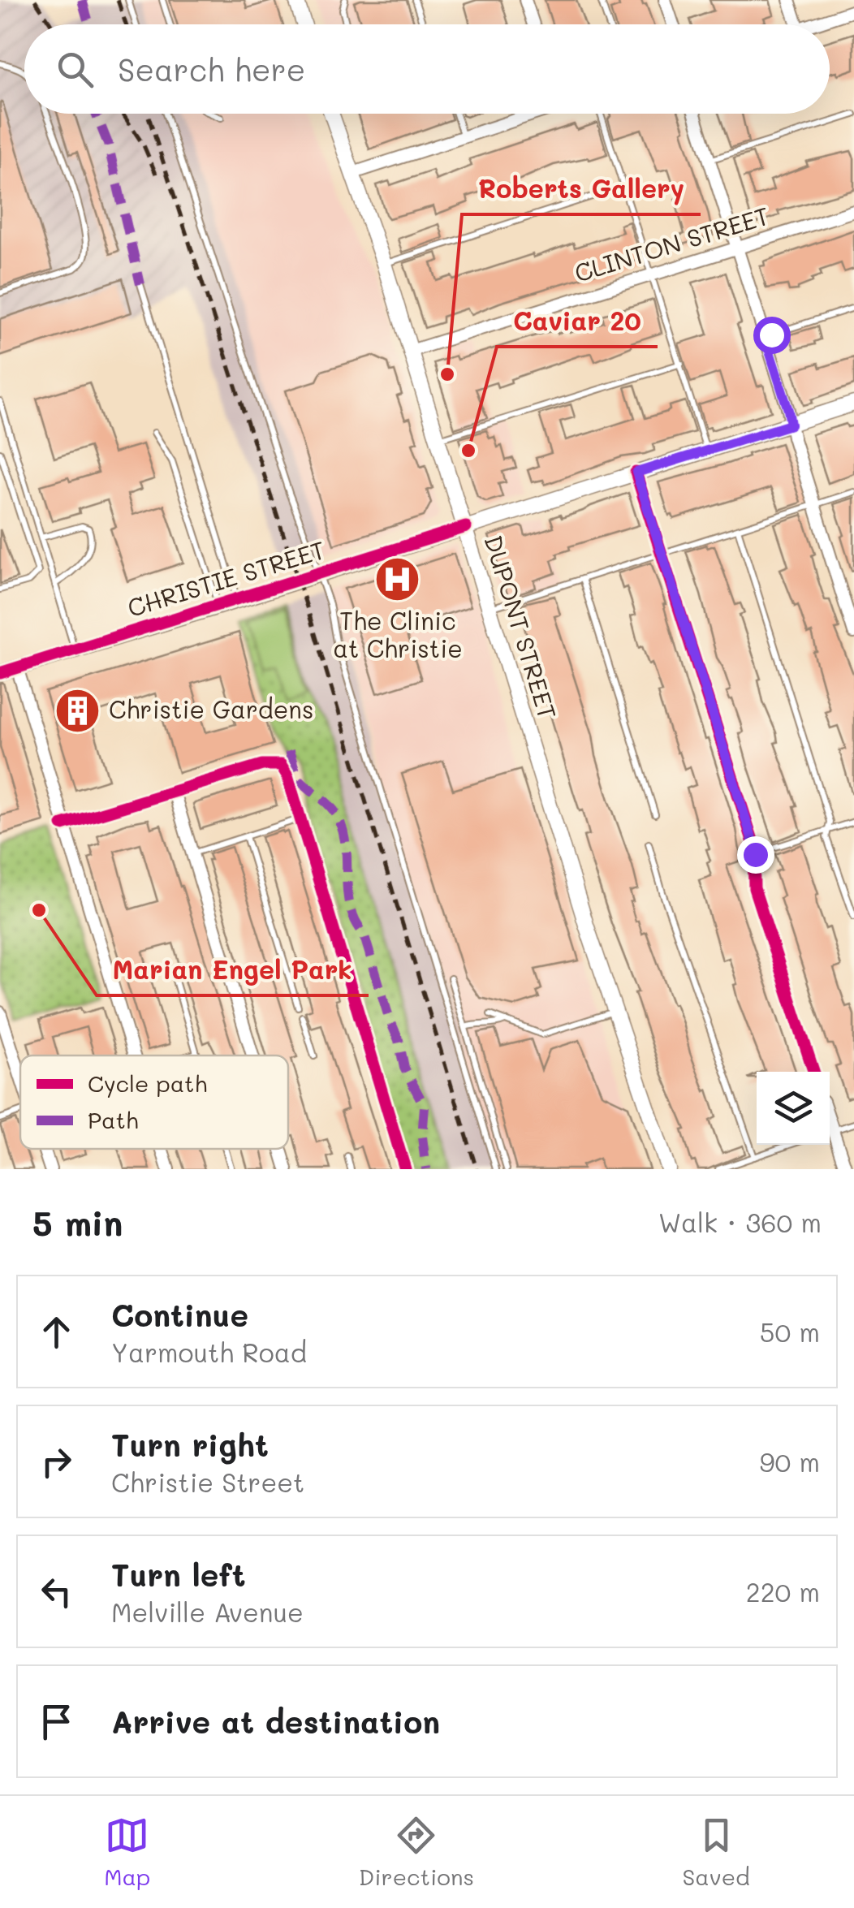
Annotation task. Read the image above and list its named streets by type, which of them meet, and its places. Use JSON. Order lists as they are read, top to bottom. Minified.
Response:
{"streets":{"main road":["CHRISTIE STREET","DUPONT STREET"],"street":["CLINTON STREET"]},"crossings":[["CLINTON STREET","DUPONT STREET"],["CHRISTIE STREET","DUPONT STREET"]],"places":{"other":["Roberts Gallery","Caviar 20","Marian Engel Park"],"hospital":["The Clinic at Christie"],"building":["Christie Gardens"]},"legend":["Cycle path","Path"],"page":{"search":"Search here","heading":["5 min","Walk · 360 m"],"list":[["Continue","Yarmouth Road","50 m"],["Turn right","Christie Street","90 m"],["Turn left","Melville Avenue","220 m"],"Arrive at destination"],"nav":["Map","Directions","Saved"]}}
